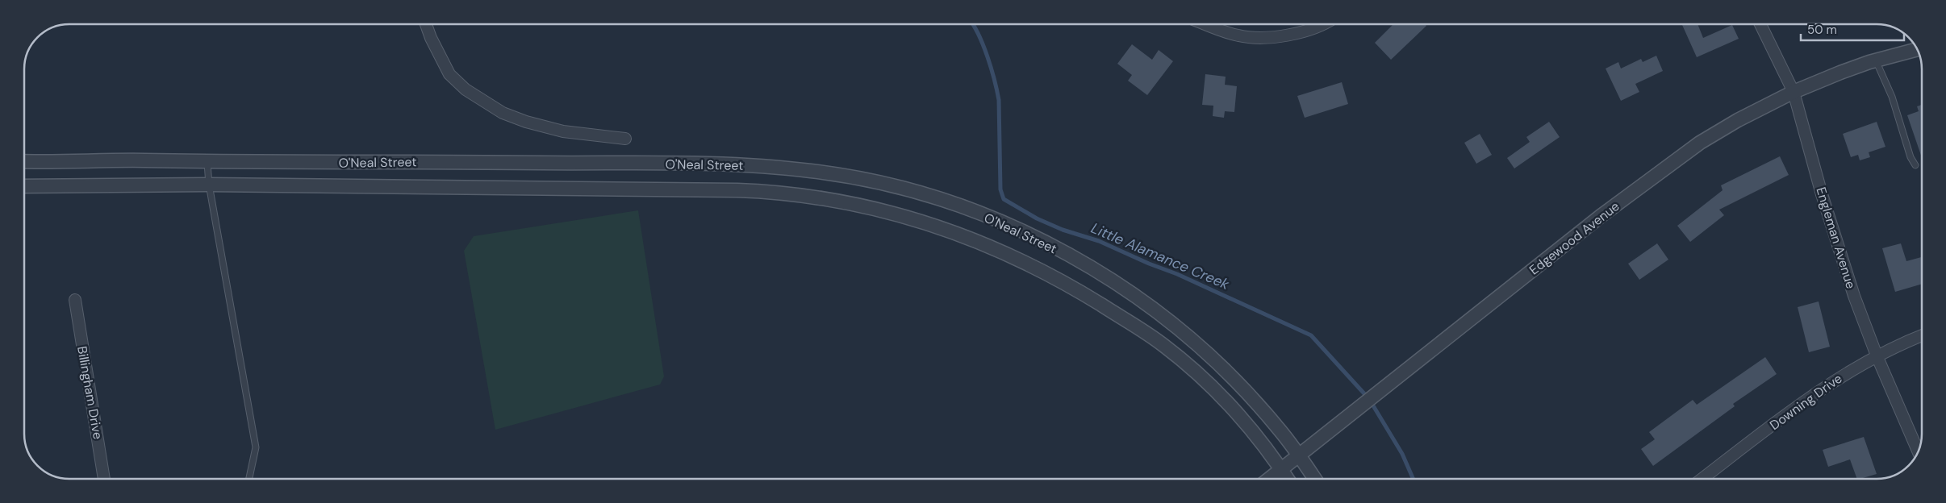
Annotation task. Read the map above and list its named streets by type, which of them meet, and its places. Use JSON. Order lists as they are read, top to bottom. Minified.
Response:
{"streets":{"street":["O'Neal Street","Edgewood Avenue","Engleman Avenue","Billingham Drive","Downing Drive"]},"crossings":[["O'Neal Street","Edgewood Avenue"],["Edgewood Avenue","Engleman Avenue"],["Engleman Avenue","Downing Drive"]],"water":["Little Alamance Creek"],"scale_bar":"50 m"}
